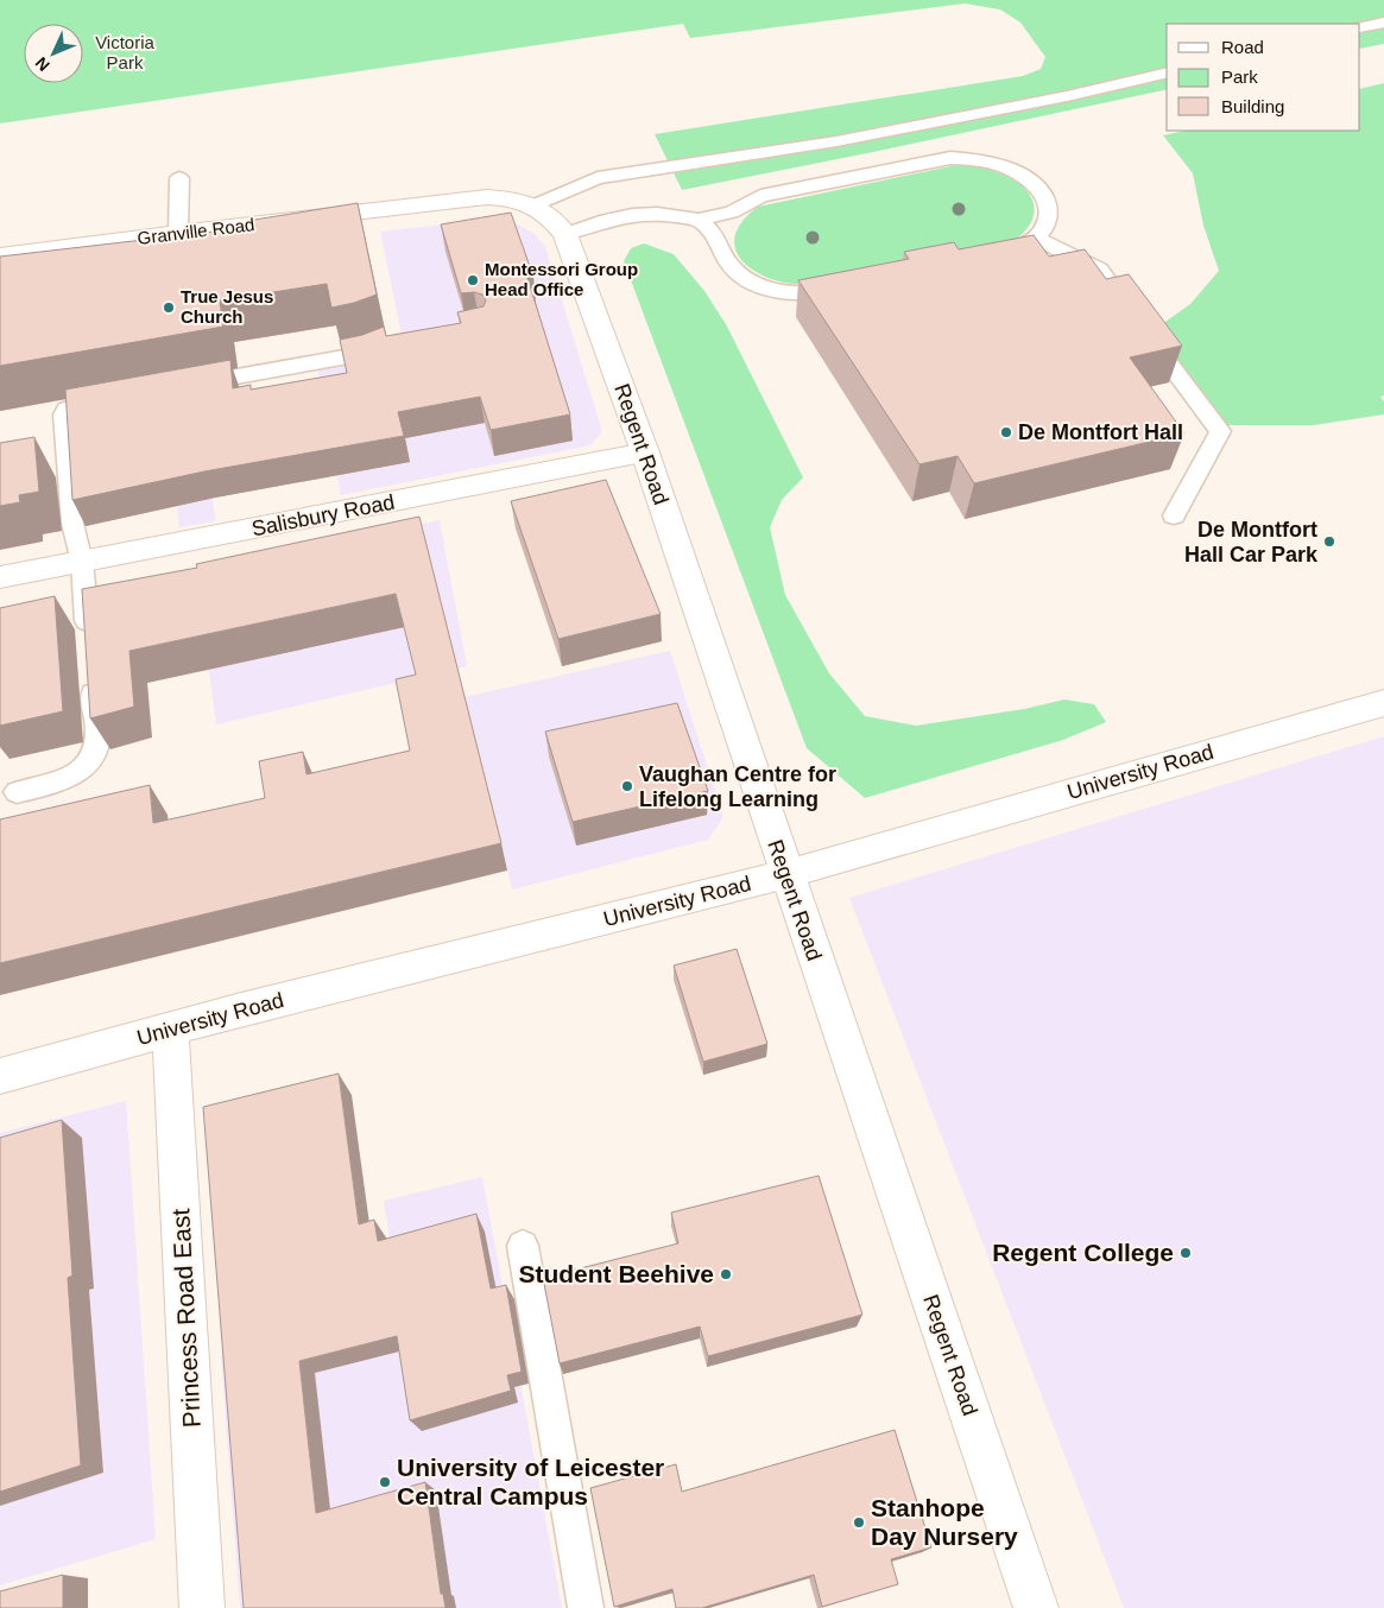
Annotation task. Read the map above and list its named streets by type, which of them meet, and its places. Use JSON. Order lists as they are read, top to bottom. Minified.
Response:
{"streets":{"street":["Granville Road","Regent Road","Salisbury Road","University Road","Princess Road East"]},"crossings":[["Granville Road","Regent Road"],["Regent Road","Salisbury Road"],["Regent Road","University Road"],["University Road","Princess Road East"]],"parks":["Victoria Park"],"places":["Montessori Group Head Office","True Jesus Church","De Montfort Hall","De Montfort Hall Car Park","Vaughan Centre for Lifelong Learning","Regent College","Student Beehive","University of Leicester Central Campus","Stanhope Day Nursery"],"legend":["Road","Park","Building"],"north":"bottom left"}
